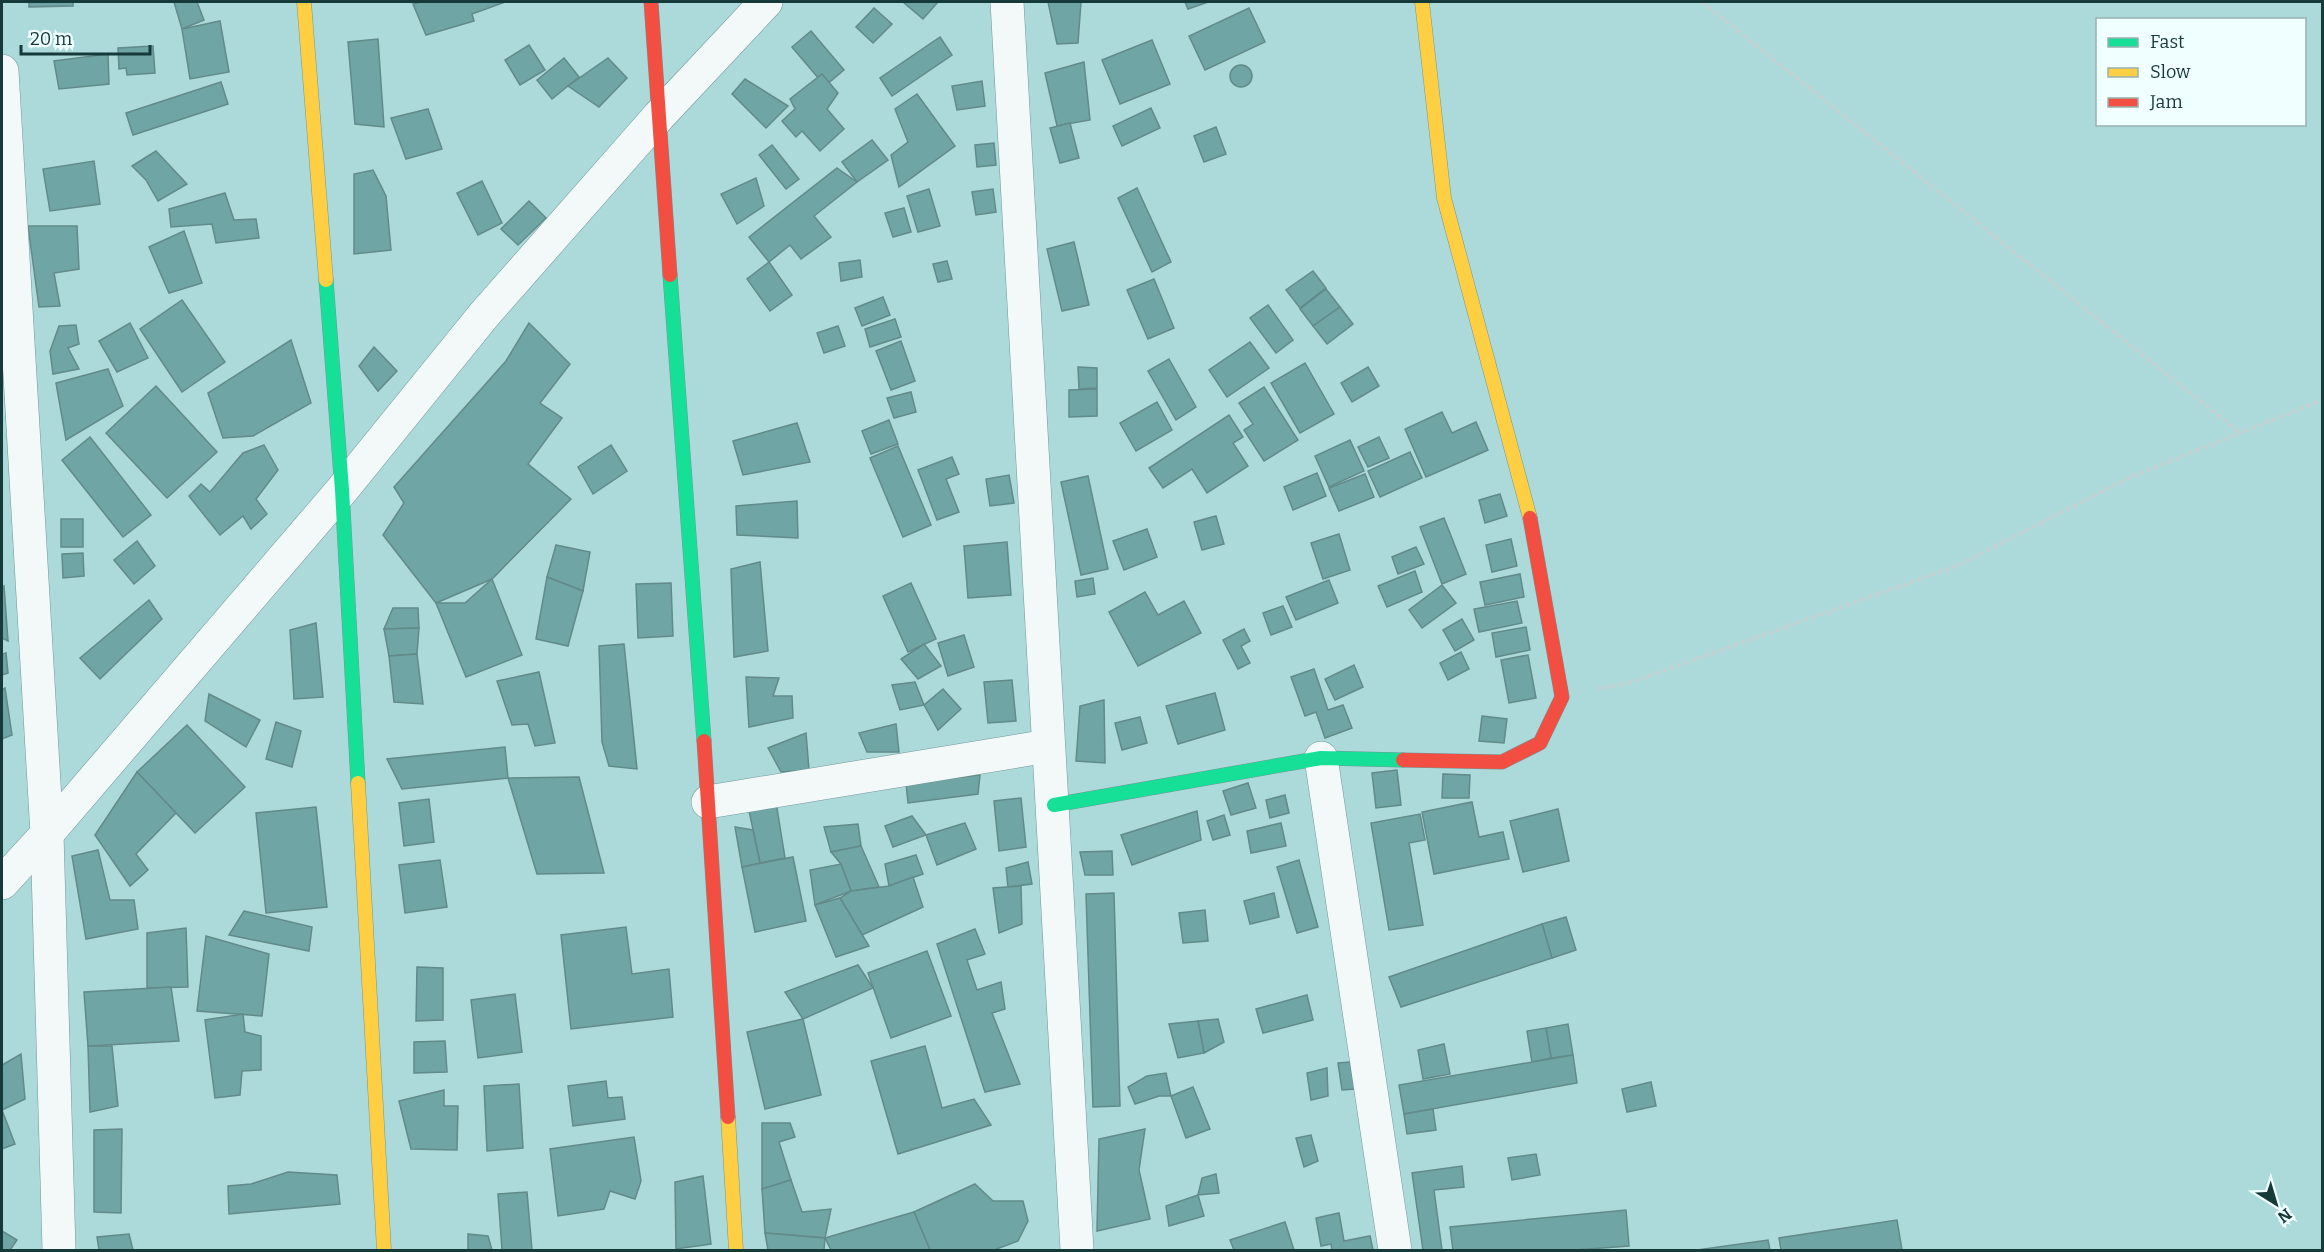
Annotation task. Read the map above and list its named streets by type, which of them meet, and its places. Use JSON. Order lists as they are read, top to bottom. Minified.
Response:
{"legend":["Fast","Slow","Jam"],"scale_bar":"20 m","north":"bottom right"}
